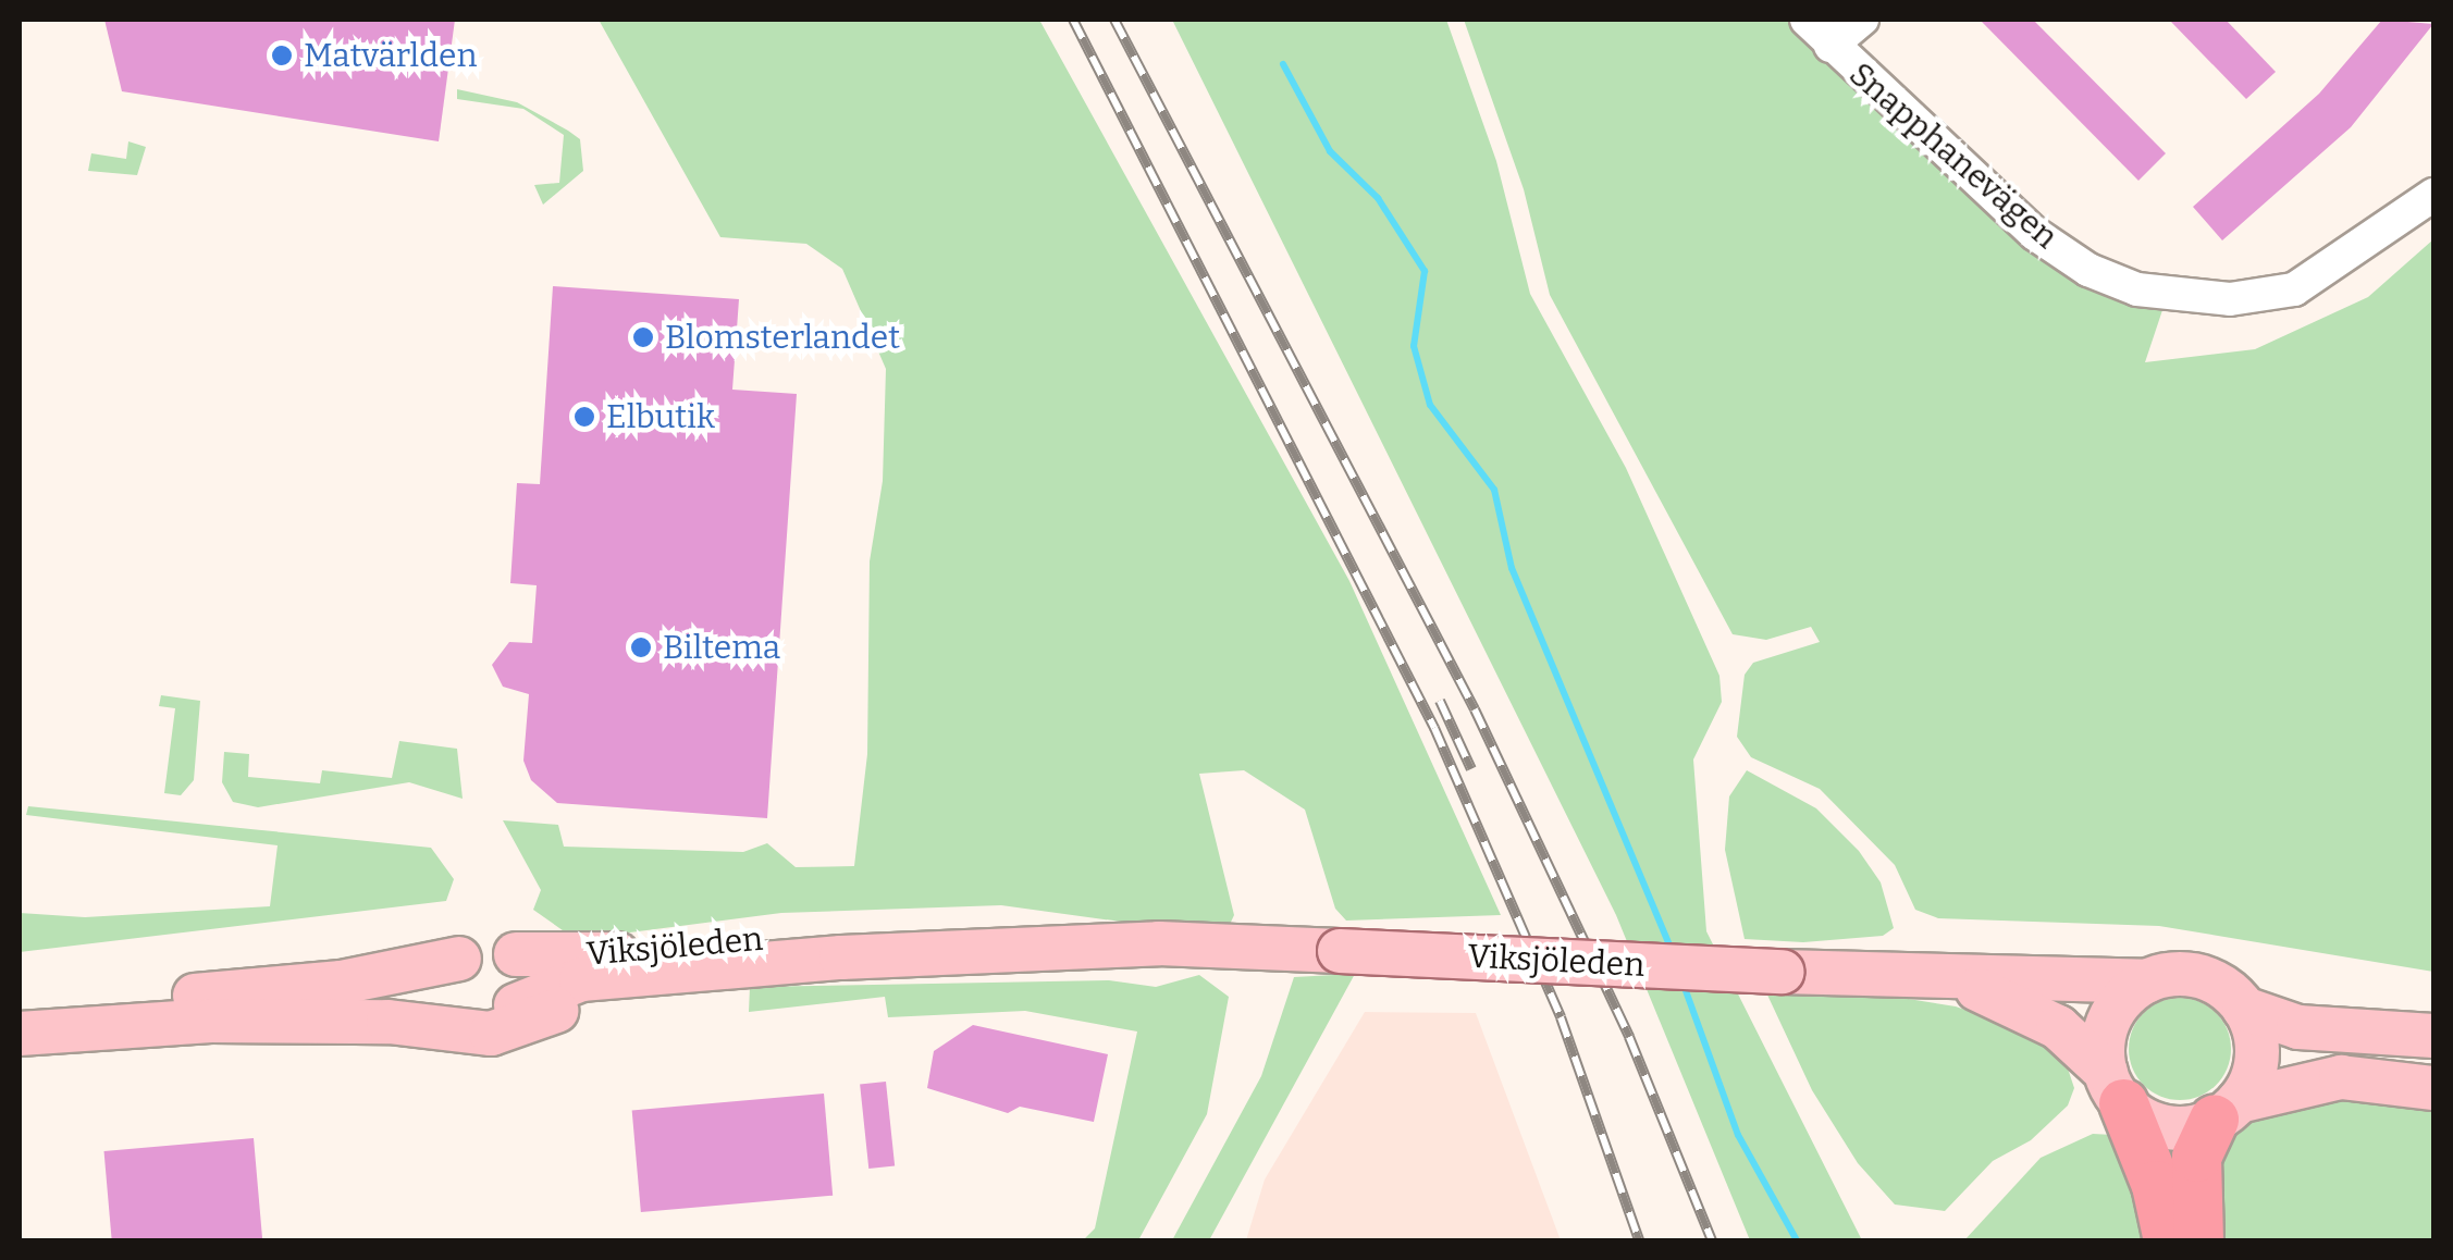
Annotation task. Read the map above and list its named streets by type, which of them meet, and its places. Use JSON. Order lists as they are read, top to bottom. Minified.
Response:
{"streets":{"main road":["Viksjöleden"],"street":["Snapphanevägen"]},"places":["Matvärlden","Blomsterlandet","Elbutik","Biltema"]}
